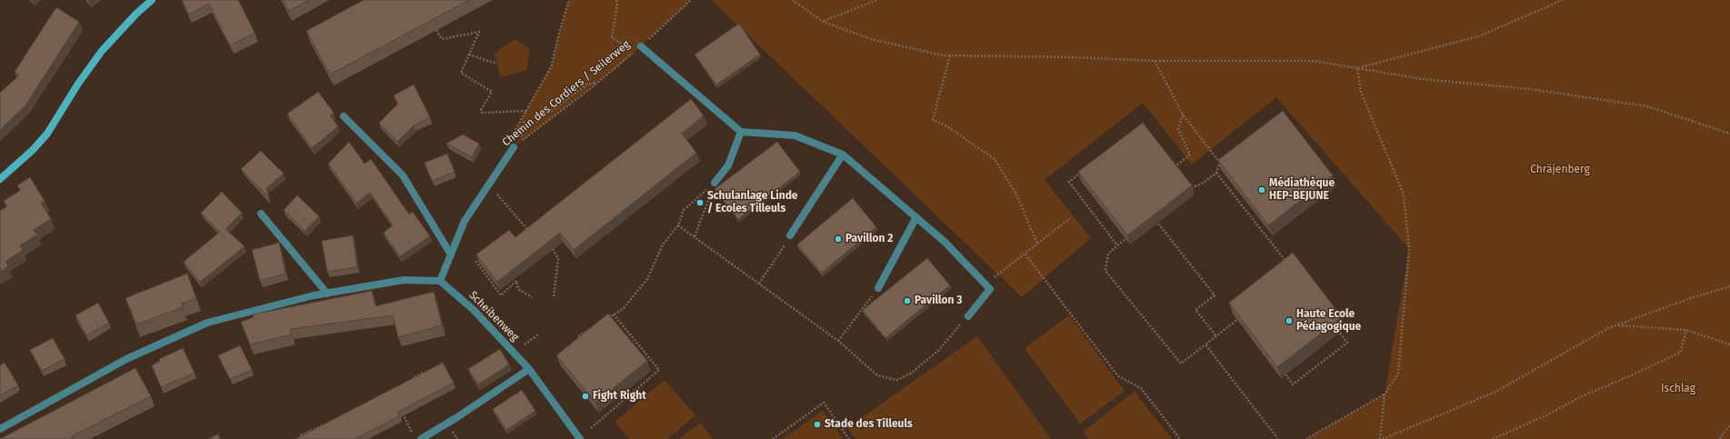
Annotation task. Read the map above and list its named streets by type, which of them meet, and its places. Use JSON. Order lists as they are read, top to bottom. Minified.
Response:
{"streets":{"street":["Chemin des Cordiers / Seilerweg","Scheibenweg"]},"crossings":[["Chemin des Cordiers / Seilerweg","Scheibenweg"]],"parks":["Chräjenberg","Ischlag"],"places":["Médiathèque HEP-BEJUNE","Schulanlage Linde / Ecoles Tilleuls","Pavillon 2","Pavillon 3","Haute Ecole Pédagogique","Fight Right","Stade des Tilleuls"]}
